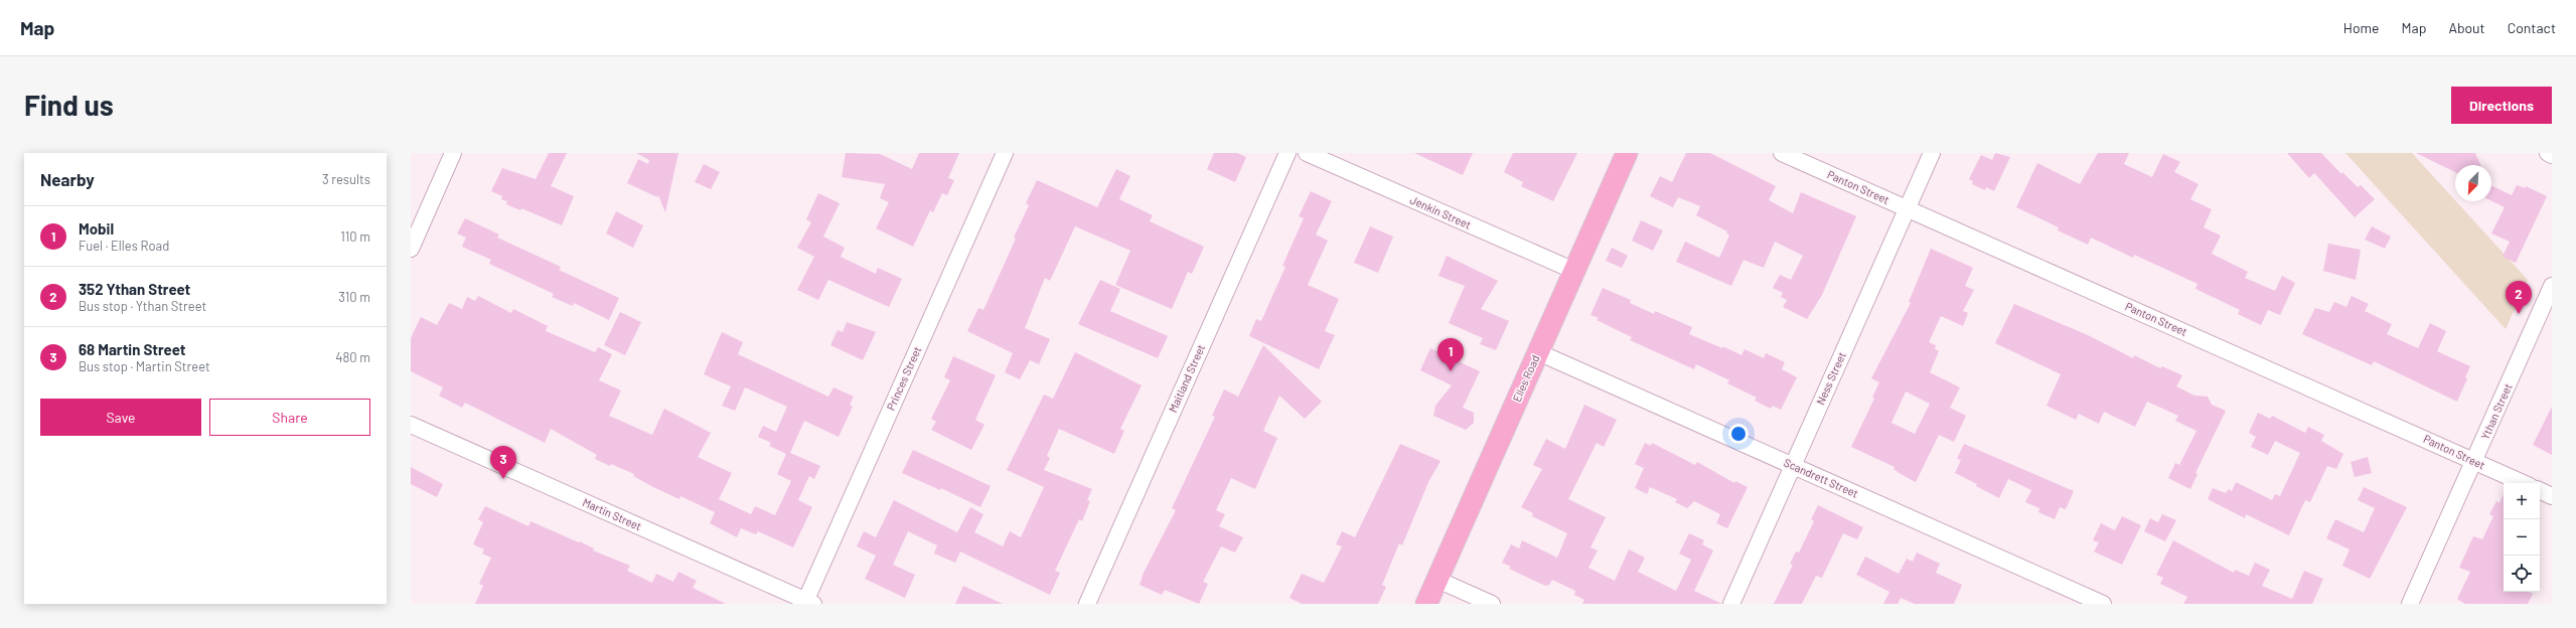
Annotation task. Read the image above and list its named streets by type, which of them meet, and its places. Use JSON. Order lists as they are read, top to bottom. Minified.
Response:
{"streets":{"main road":["Elles Road"],"street":["Panton Street","Jenkin Street","Princes Street","Maitland Street","Ness Street","Ythan Street","Scandrett Street","Martin Street"]},"crossings":[["Panton Street","Ness Street"],["Panton Street","Ythan Street"],["Jenkin Street","Elles Road"],["Princes Street","Martin Street"],["Elles Road","Scandrett Street"],["Ness Street","Scandrett Street"]],"north":"bottom left","page":{"header":"Map","nav":["Home","Map","About","Contact"],"buttons":["Directions",["Save","Share"]],"title":"Find us","heading":["Nearby","3 results"],"list":[{"mark":"1","name":"Mobil","note":"Fuel · Elles Road","value":"110 m"},{"mark":"2","name":"352 Ythan Street","note":"Bus stop · Ythan Street","value":"310 m"},{"mark":"3","name":"68 Martin Street","note":"Bus stop · Martin Street","value":"480 m"}],"pins":["2","1","3"],"map_buttons":["+","−"]}}
